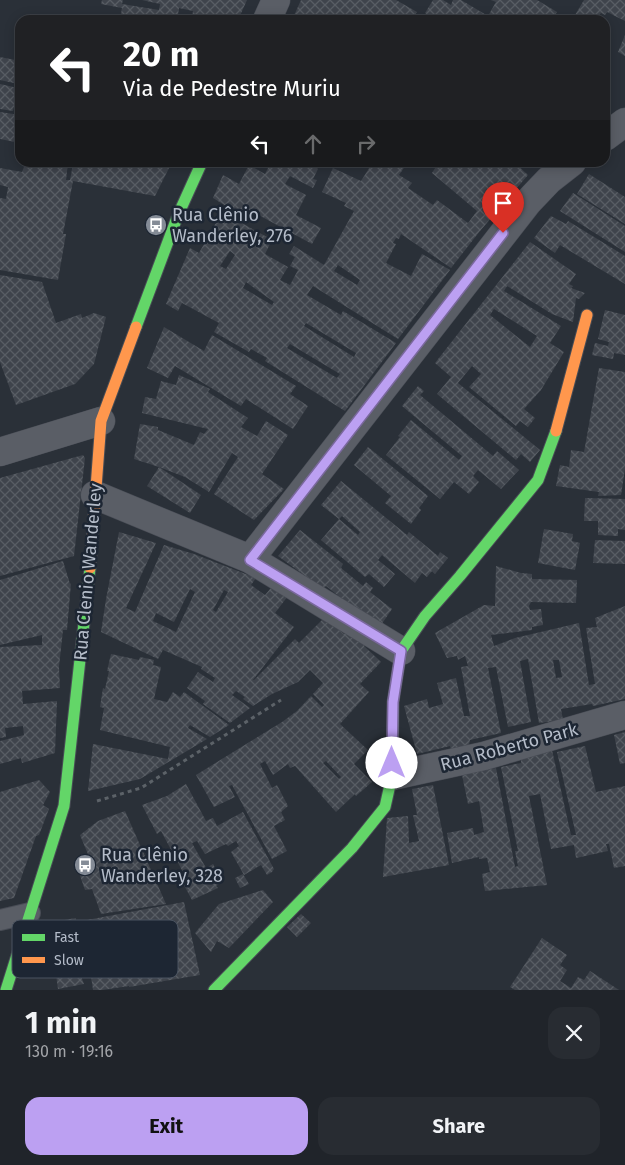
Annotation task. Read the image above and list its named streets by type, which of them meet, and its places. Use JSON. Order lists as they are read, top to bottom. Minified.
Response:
{"streets":{"street":["Rua Clenio Wanderley","Rua Roberto Park"]},"places":{"bus stop":["Rua Clênio Wanderley, 276","Rua Clênio Wanderley, 328"]},"legend":["Fast","Slow"],"page":{"turn":["20 m","Via de Pedestre Muriu"],"heading":["1 min","130 m · 19:16"],"buttons":["Exit","Share"]}}
